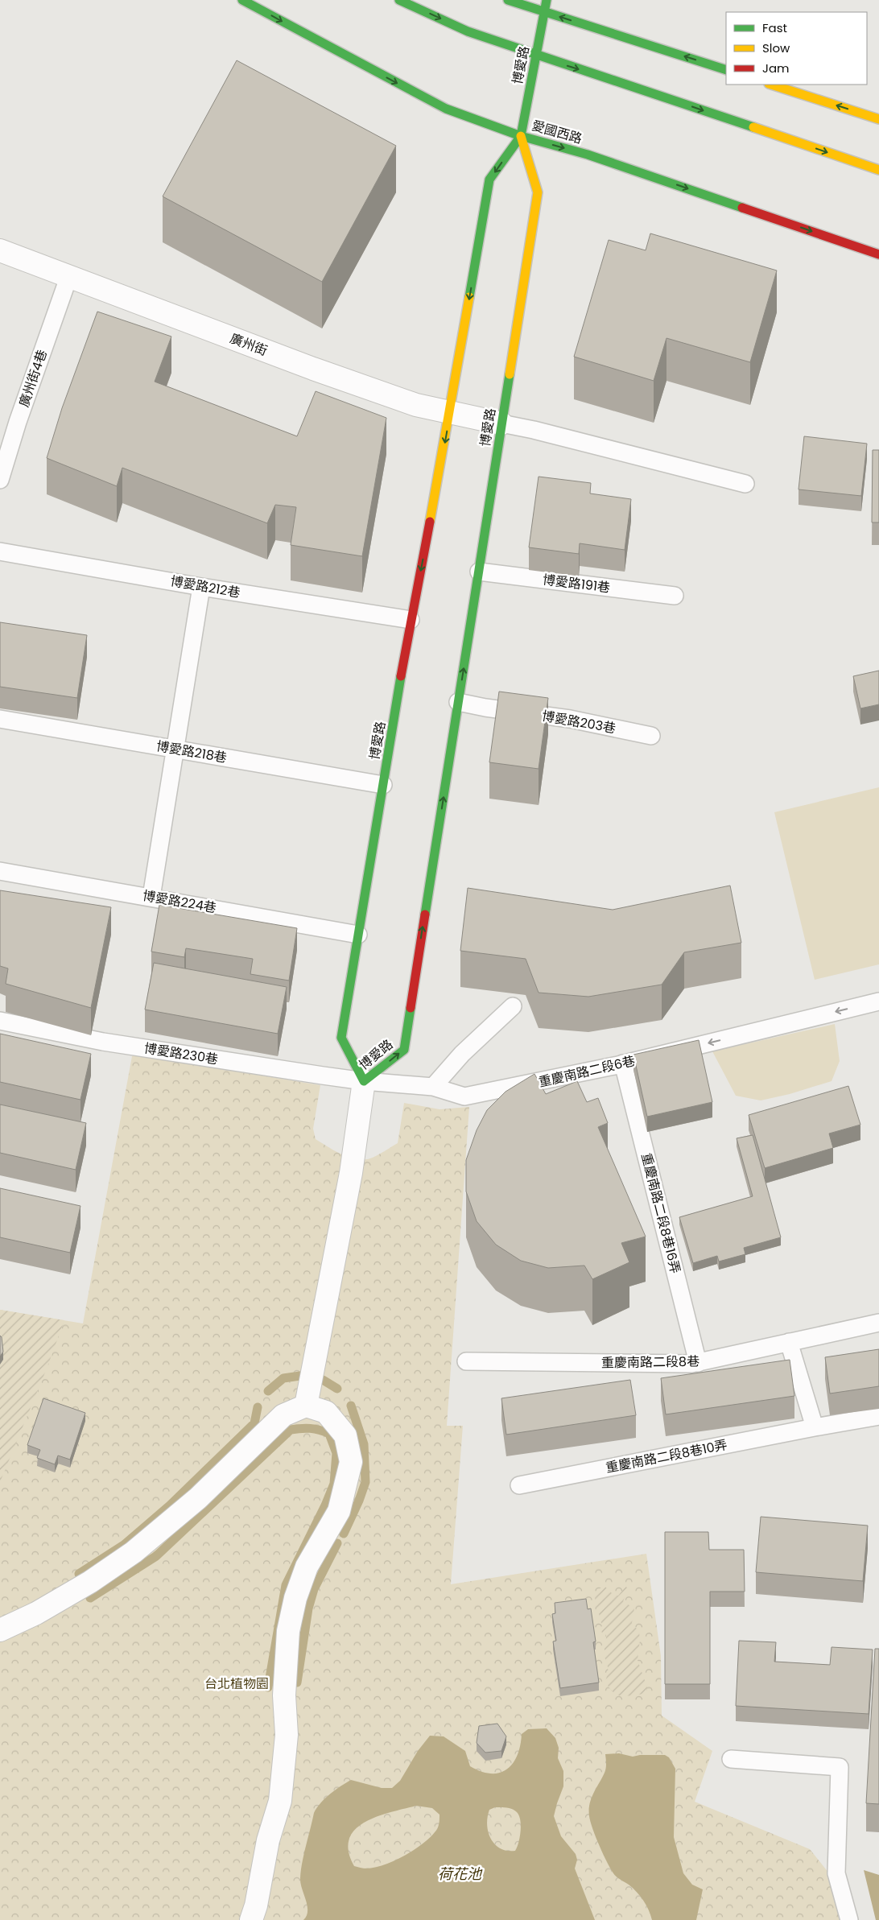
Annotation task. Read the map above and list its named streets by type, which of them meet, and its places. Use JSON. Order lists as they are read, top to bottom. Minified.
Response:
{"streets":{"street":["博愛路","愛國西路","廣州街"],"lane":["廣州街4巷","博愛路191巷","博愛路212巷","博愛路203巷","博愛路218巷","博愛路224巷","博愛路230巷","重慶南路二段6巷","重慶南路二段8巷16弄","重慶南路二段8巷","重慶南路二段8巷10弄"]},"crossings":[["博愛路","愛國西路"],["博愛路","廣州街"],["博愛路","博愛路191巷"],["博愛路","博愛路212巷"],["博愛路","博愛路203巷"],["博愛路","博愛路218巷"],["博愛路","博愛路224巷"],["博愛路","博愛路230巷"],["博愛路","重慶南路二段6巷"],["廣州街","廣州街4巷"],["博愛路230巷","重慶南路二段6巷"],["重慶南路二段6巷","重慶南路二段8巷16弄"],["重慶南路二段8巷16弄","重慶南路二段8巷"]],"one_way":["重慶南路二段6巷"],"water":["荷花池"],"parks":["台北植物園"],"legend":["Fast","Slow","Jam"]}
